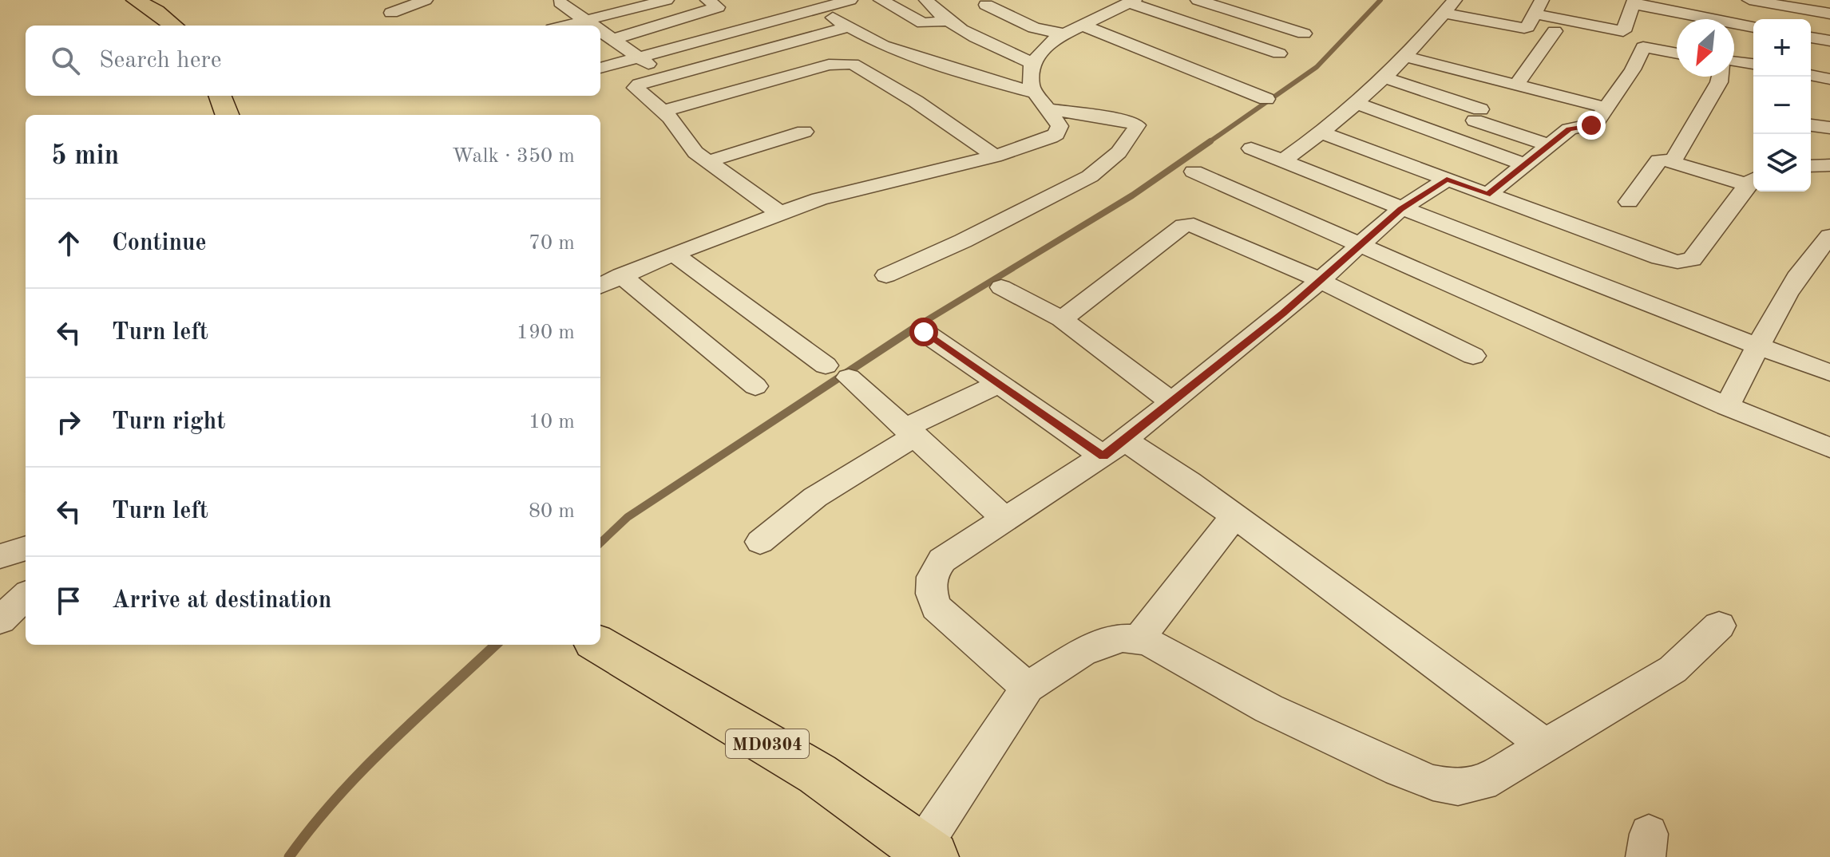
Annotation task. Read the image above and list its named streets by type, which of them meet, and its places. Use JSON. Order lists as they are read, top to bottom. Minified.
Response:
{"streets":{"main road":["MD0304"]},"north":"bottom left","page":{"map_buttons":["+","−"],"search":"Search here","heading":["5 min","Walk · 350 m"],"list":[["Continue","70 m"],["Turn left","190 m"],["Turn right","10 m"],["Turn left","80 m"],"Arrive at destination"]}}
